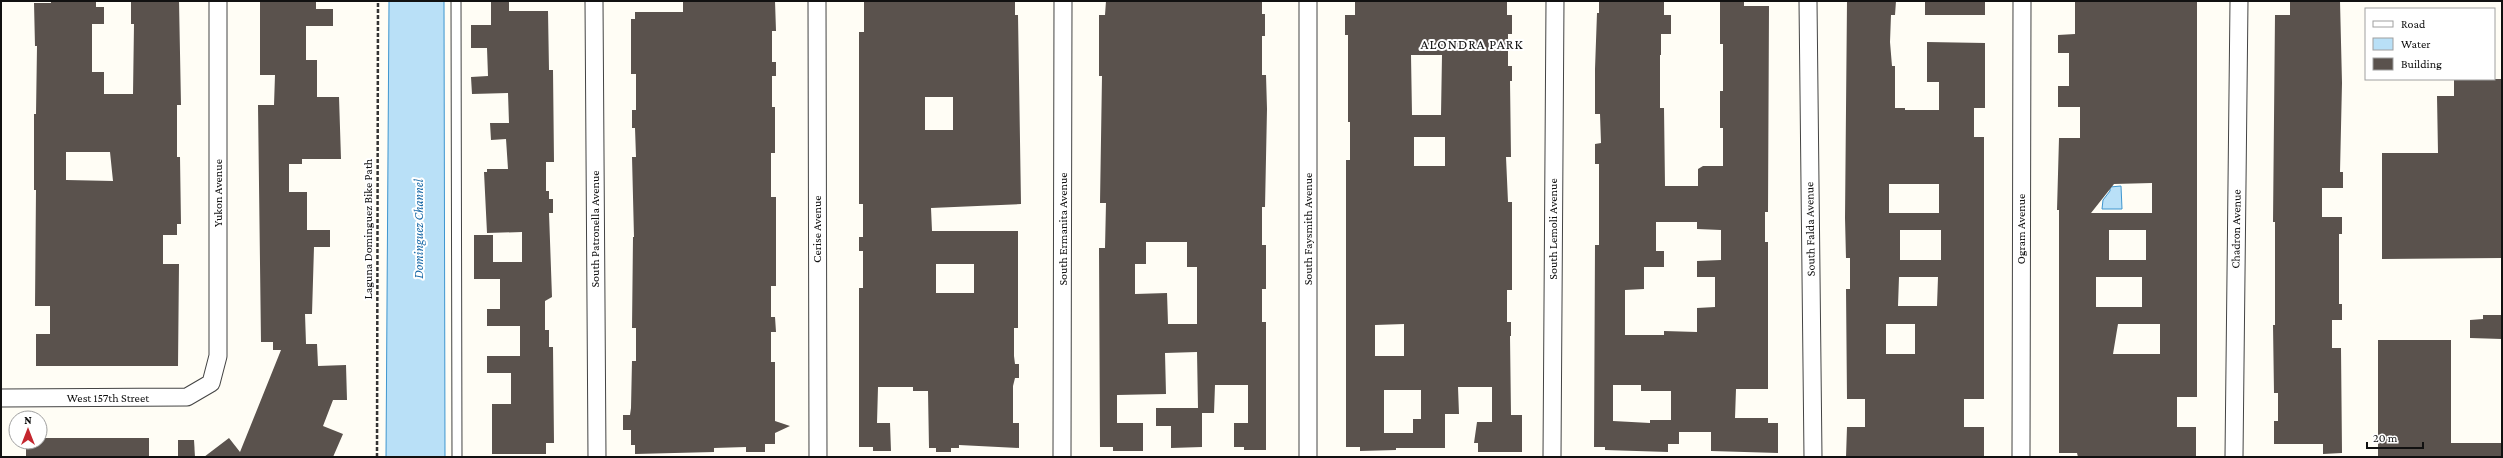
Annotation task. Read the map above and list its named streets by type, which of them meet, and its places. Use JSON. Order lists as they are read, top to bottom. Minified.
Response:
{"streets":{"street":["Yukon Avenue","South Patronella Avenue","Cerise Avenue","South Ermanita Avenue","South Faysmith Avenue","South Lemoli Avenue","South Falda Avenue","Ogram Avenue","Chadron Avenue","West 157th Street"],"path":["Laguna Dominguez Bike Path"]},"crossings":[["Yukon Avenue","West 157th Street"]],"districts":["ALONDRA PARK"],"water":["Dominguez Channel"],"legend":["Road","Water","Building"],"scale_bar":"20 m","north":"top"}
